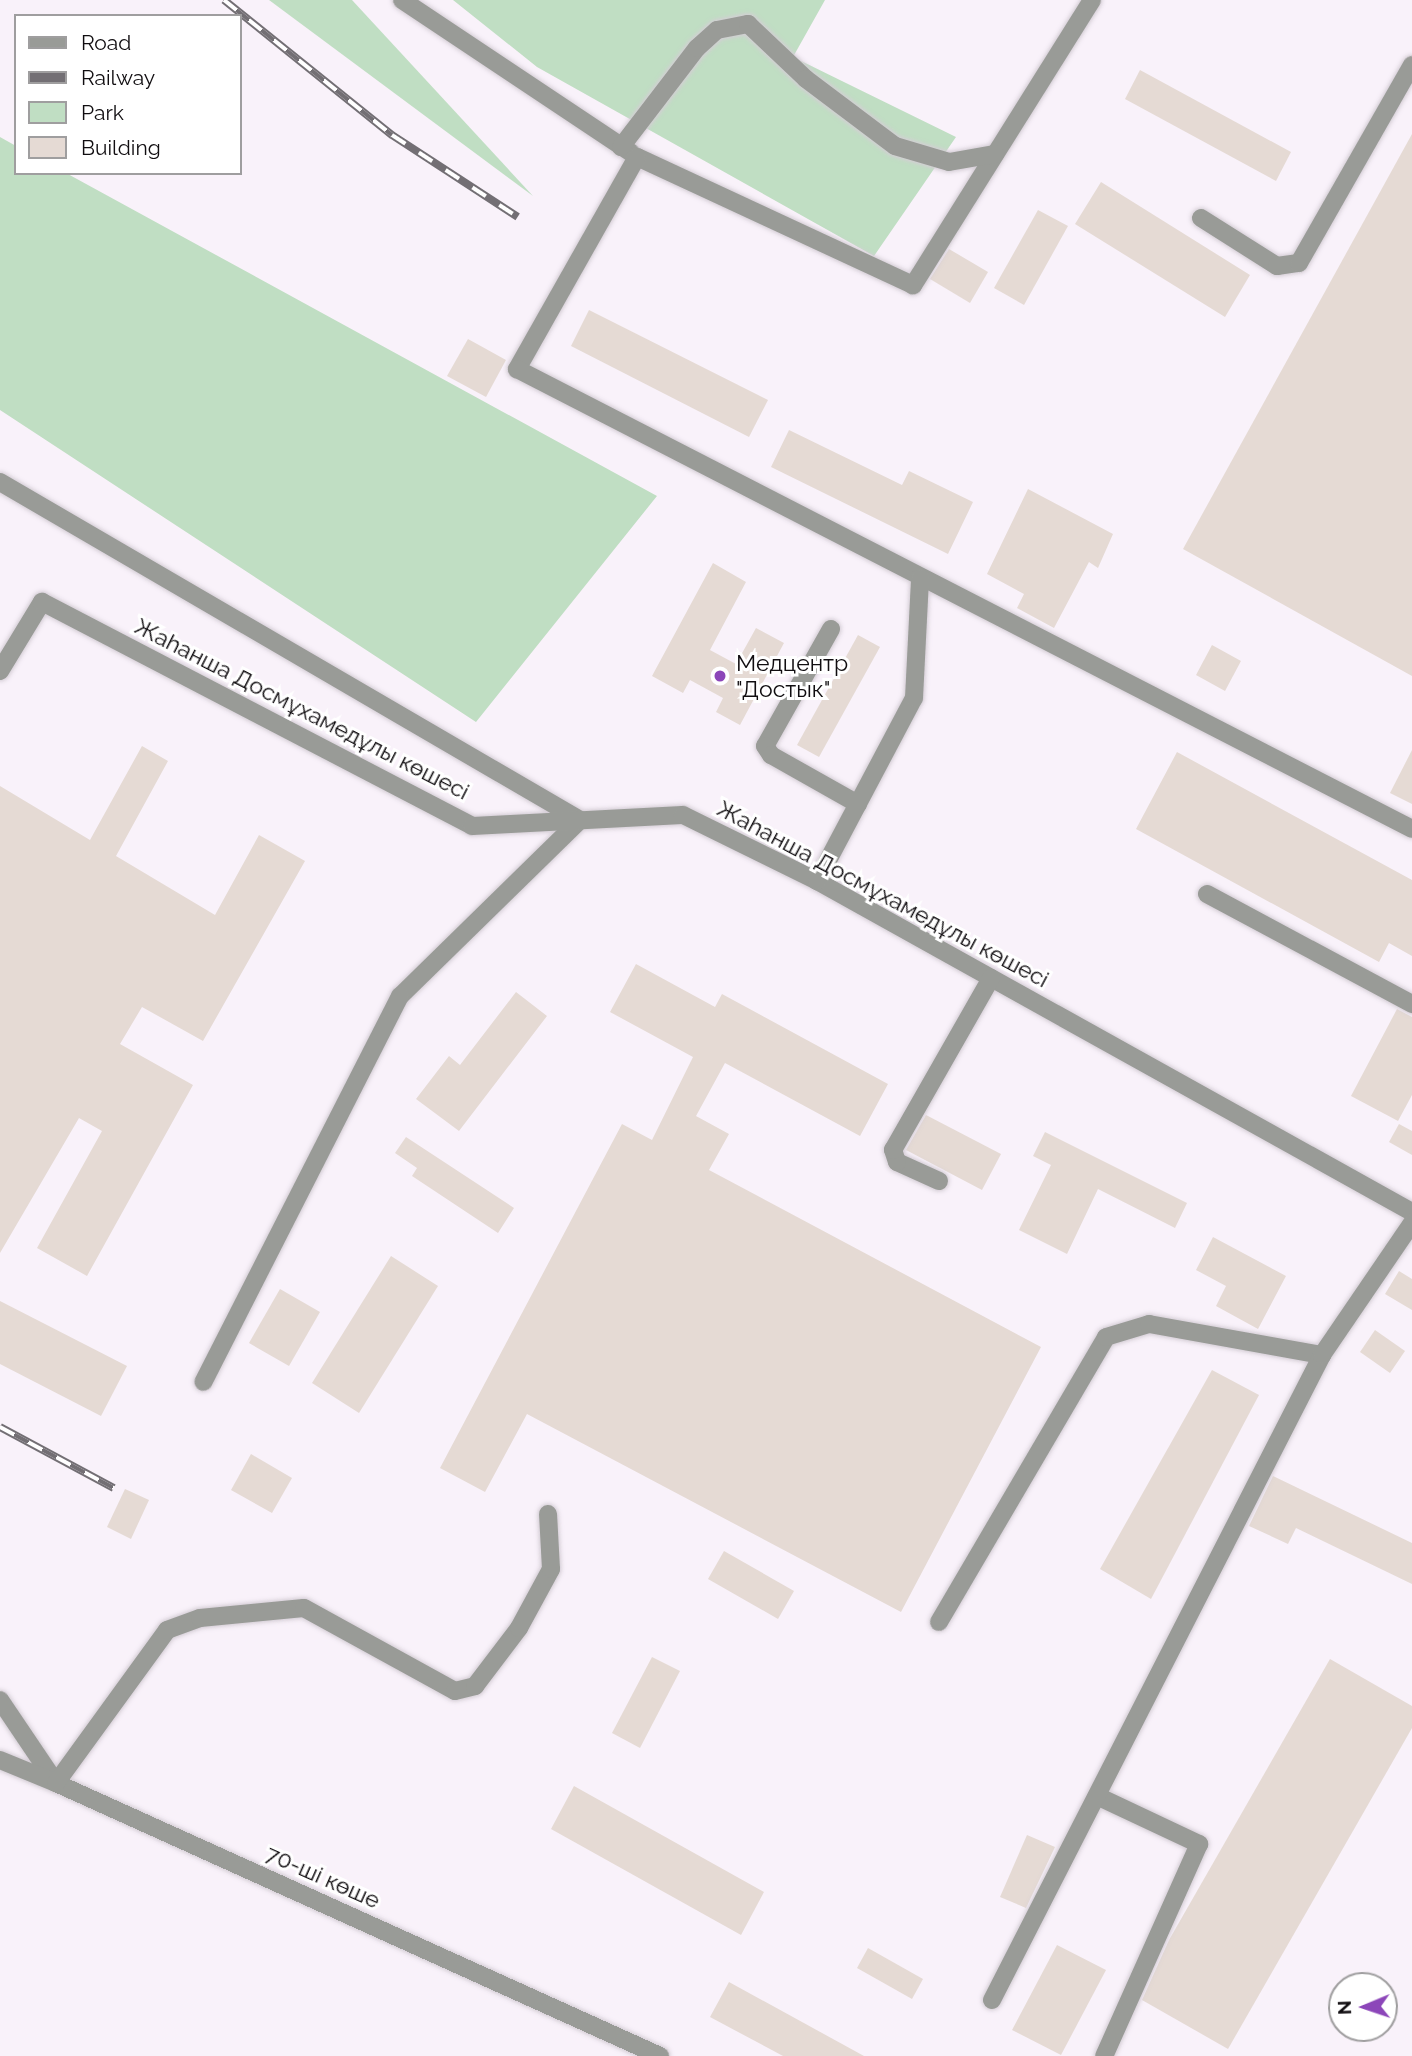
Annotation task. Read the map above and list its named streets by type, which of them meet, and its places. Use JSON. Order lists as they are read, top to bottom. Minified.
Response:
{"streets":{"street":["Жаһанша Досмұхамедұлы көшесі","70-ші көше"]},"places":["Медцентр \"Достык\""],"legend":["Road","Railway","Park","Building"],"north":"left"}
